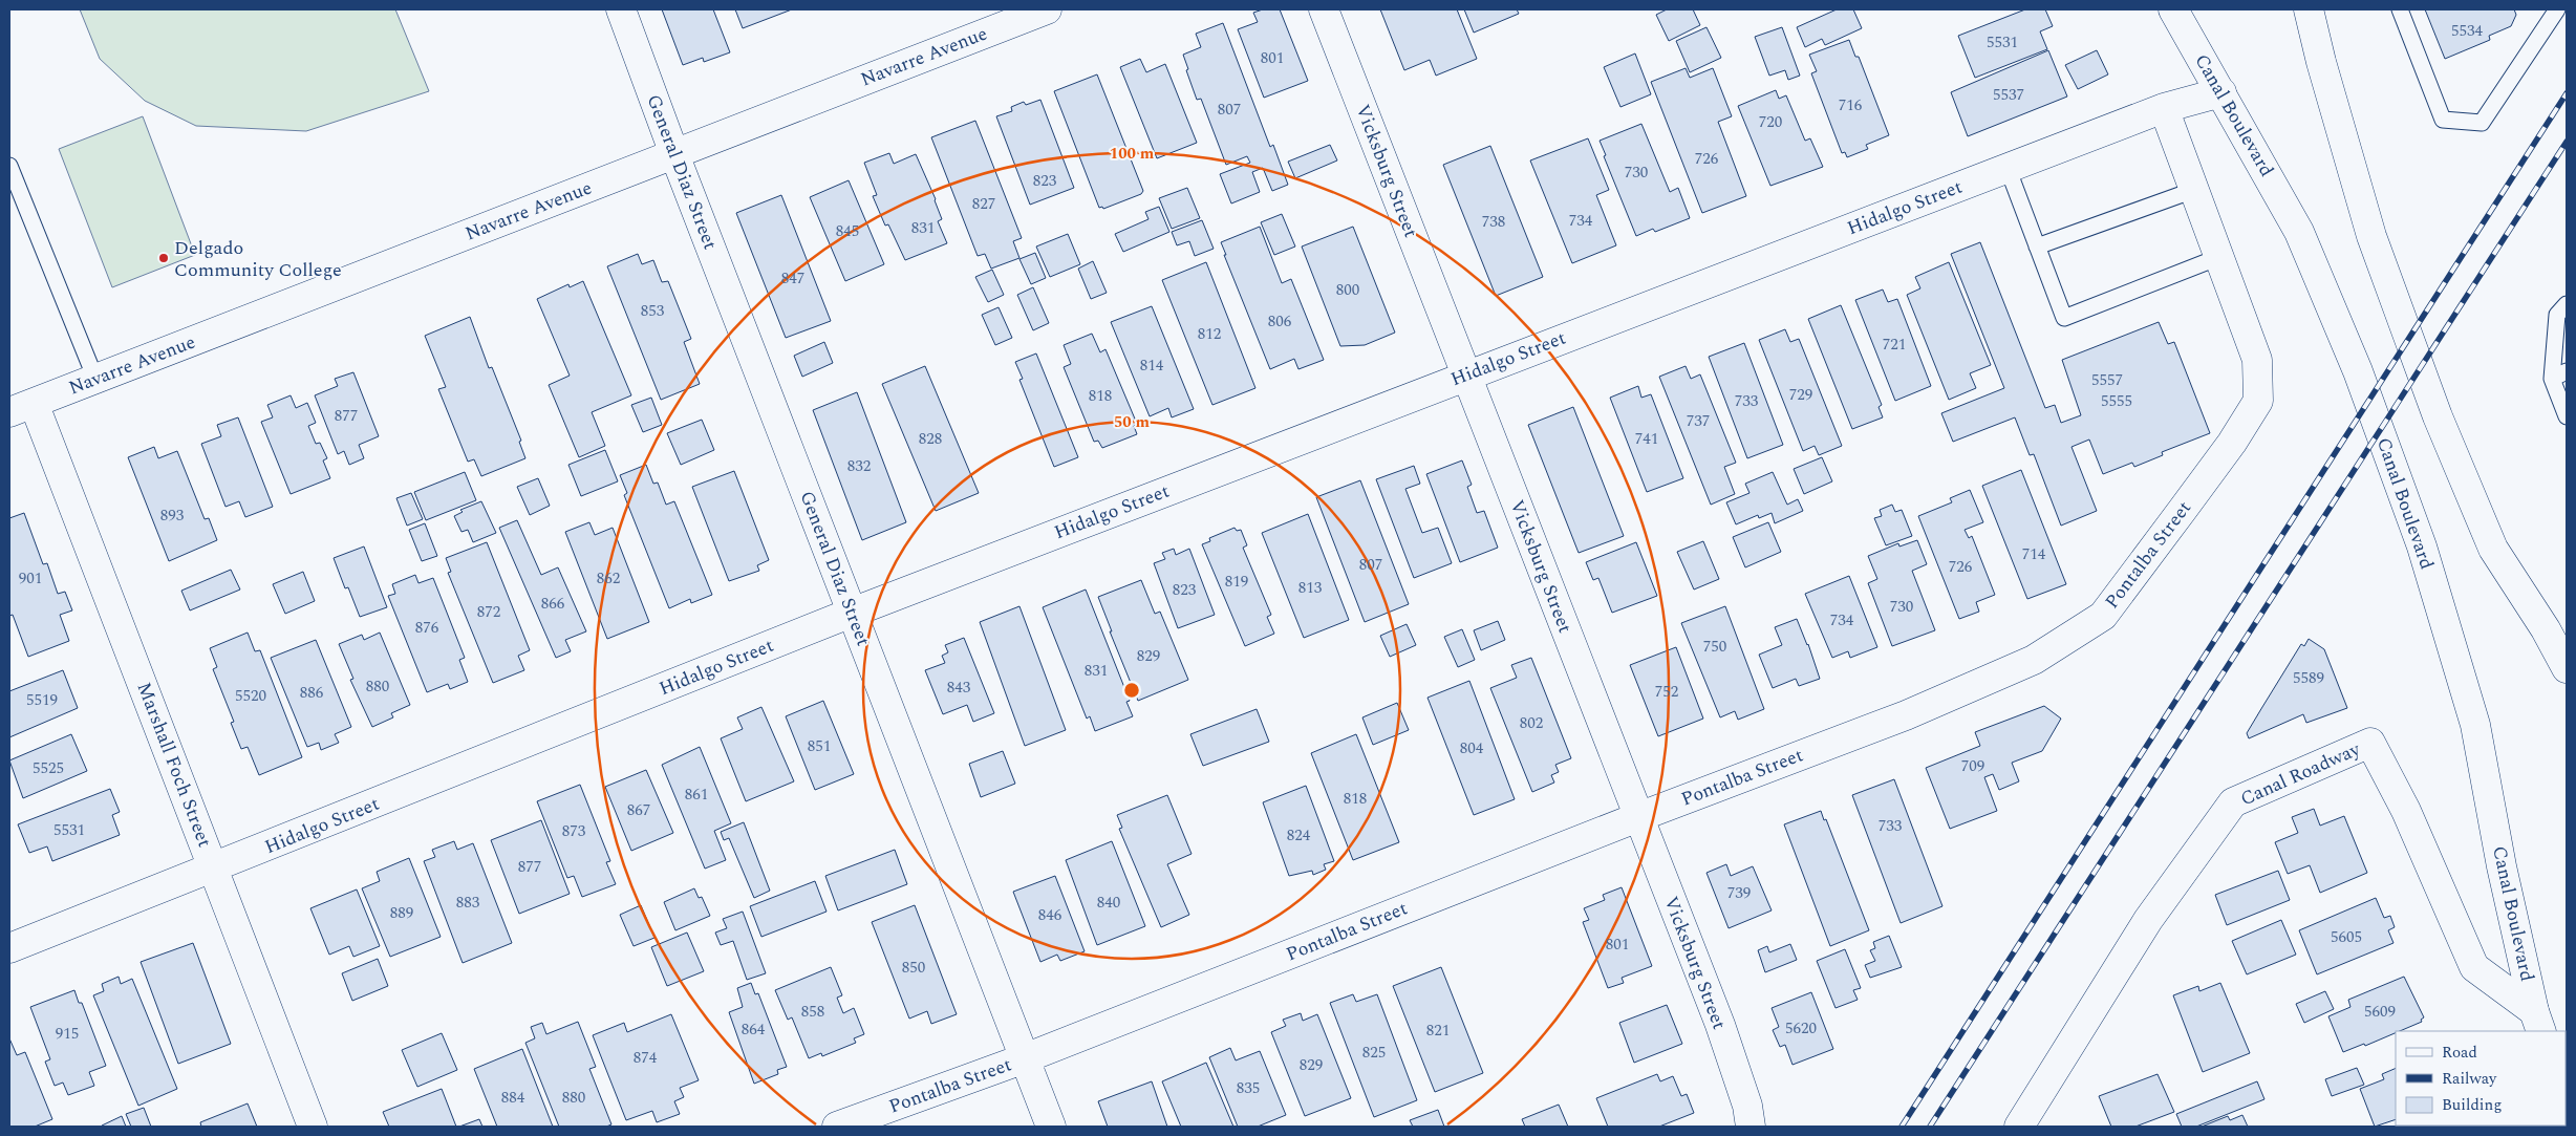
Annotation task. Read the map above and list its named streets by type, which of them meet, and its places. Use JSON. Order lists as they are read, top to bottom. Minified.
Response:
{"streets":{"street":["Navarre Avenue","Canal Boulevard","Vicksburg Street","General Diaz Street","Hidalgo Street","Pontalba Street","Marshall Foch Street","Canal Roadway"]},"crossings":[["Navarre Avenue","General Diaz Street"],["Navarre Avenue","Marshall Foch Street"],["Canal Boulevard","Hidalgo Street"],["Canal Boulevard","Canal Roadway"],["Vicksburg Street","Hidalgo Street"],["Vicksburg Street","Pontalba Street"],["General Diaz Street","Hidalgo Street"],["General Diaz Street","Pontalba Street"],["Hidalgo Street","Pontalba Street"],["Hidalgo Street","Marshall Foch Street"]],"places":["Delgado Community College"],"house_numbers":["5534","5531","801","5537","716","807","720","726","730","823","827","734","738","831","845","847","800","853","806","812","721","814","5557","729","818","733","5555","877","737","828","741","832","893","714","807","726","901","862","819","813","823","866","730","872","734","876","750","829","831","5589","880","843","752","886","5520","5519","802","851","804","709","5525","861","818","867","733","5531","873","824","877","739","883","840","889","846","5605","801","850","858","5609","5620","864","821","915","825","874","829","835","884","880"],"legend":["Road","Railway","Building"],"rings":["100 m","50 m"]}
